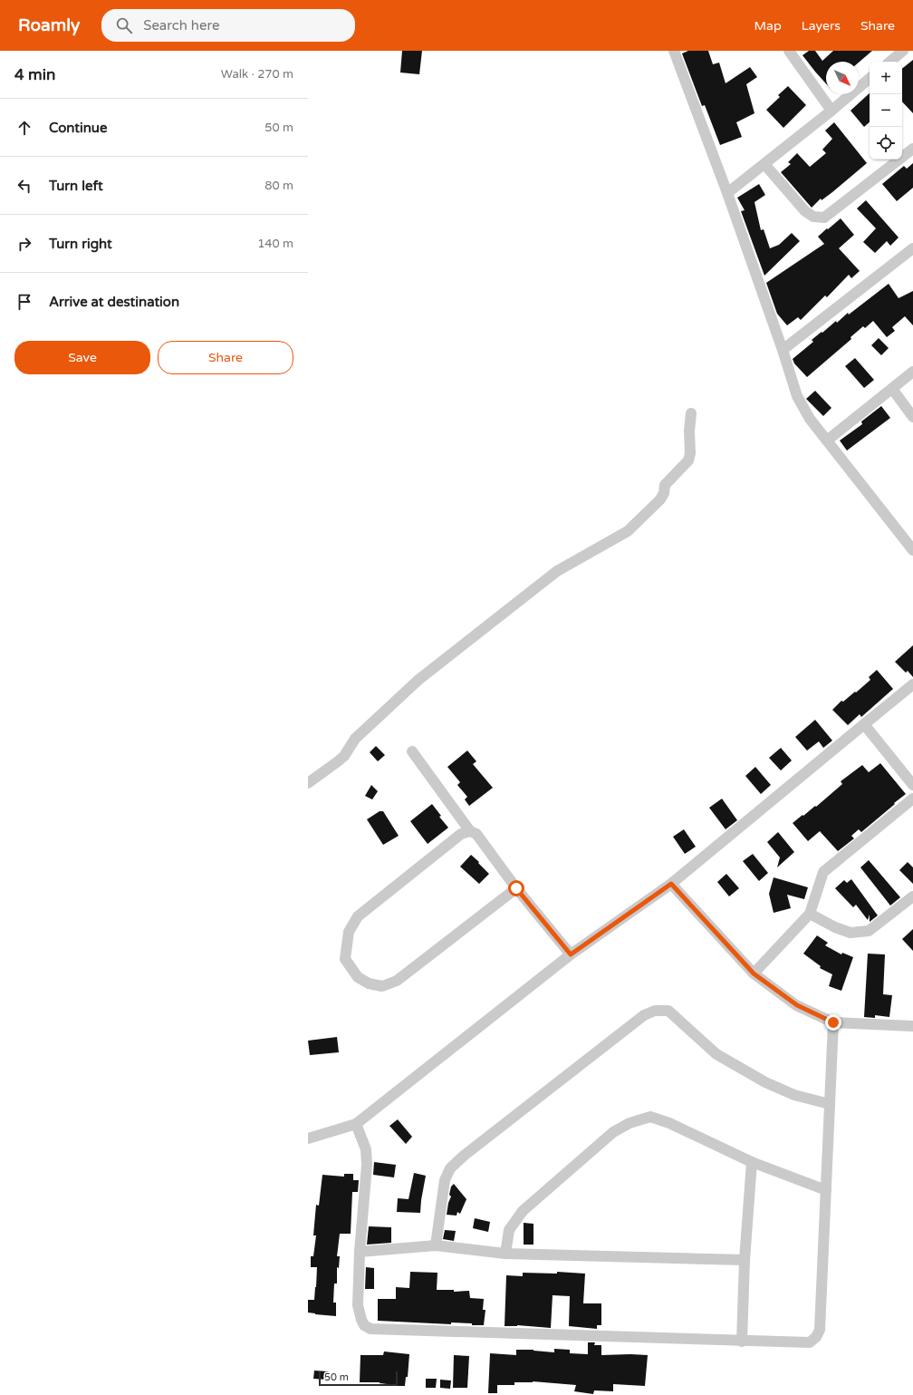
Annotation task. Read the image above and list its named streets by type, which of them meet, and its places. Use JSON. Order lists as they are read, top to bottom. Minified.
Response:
{"scale_bar":"50 m","north":"bottom right","page":{"header":"Roamly","search":"Search here","nav":["Map","Layers","Share"],"heading":["4 min","Walk · 270 m"],"map_buttons":["+","−"],"list":[["Continue","50 m"],["Turn left","80 m"],["Turn right","140 m"],"Arrive at destination"],"buttons":["Save","Share"],"scale":"50 m"}}
